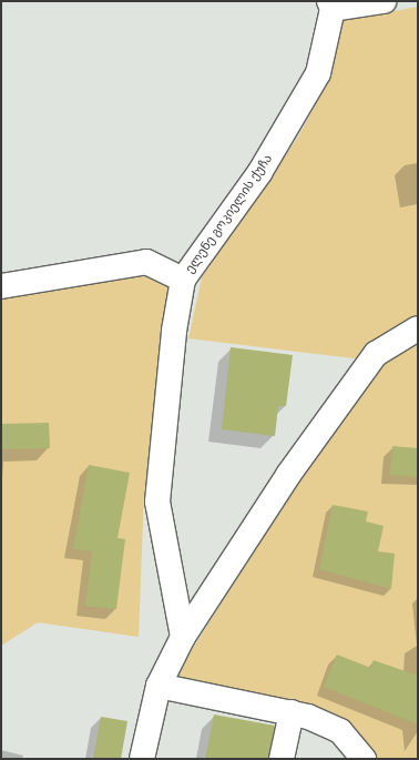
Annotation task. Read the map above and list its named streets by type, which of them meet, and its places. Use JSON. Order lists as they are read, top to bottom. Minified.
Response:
{"streets":{"street":["ელენე გოკიელის ქუჩა"]}}
